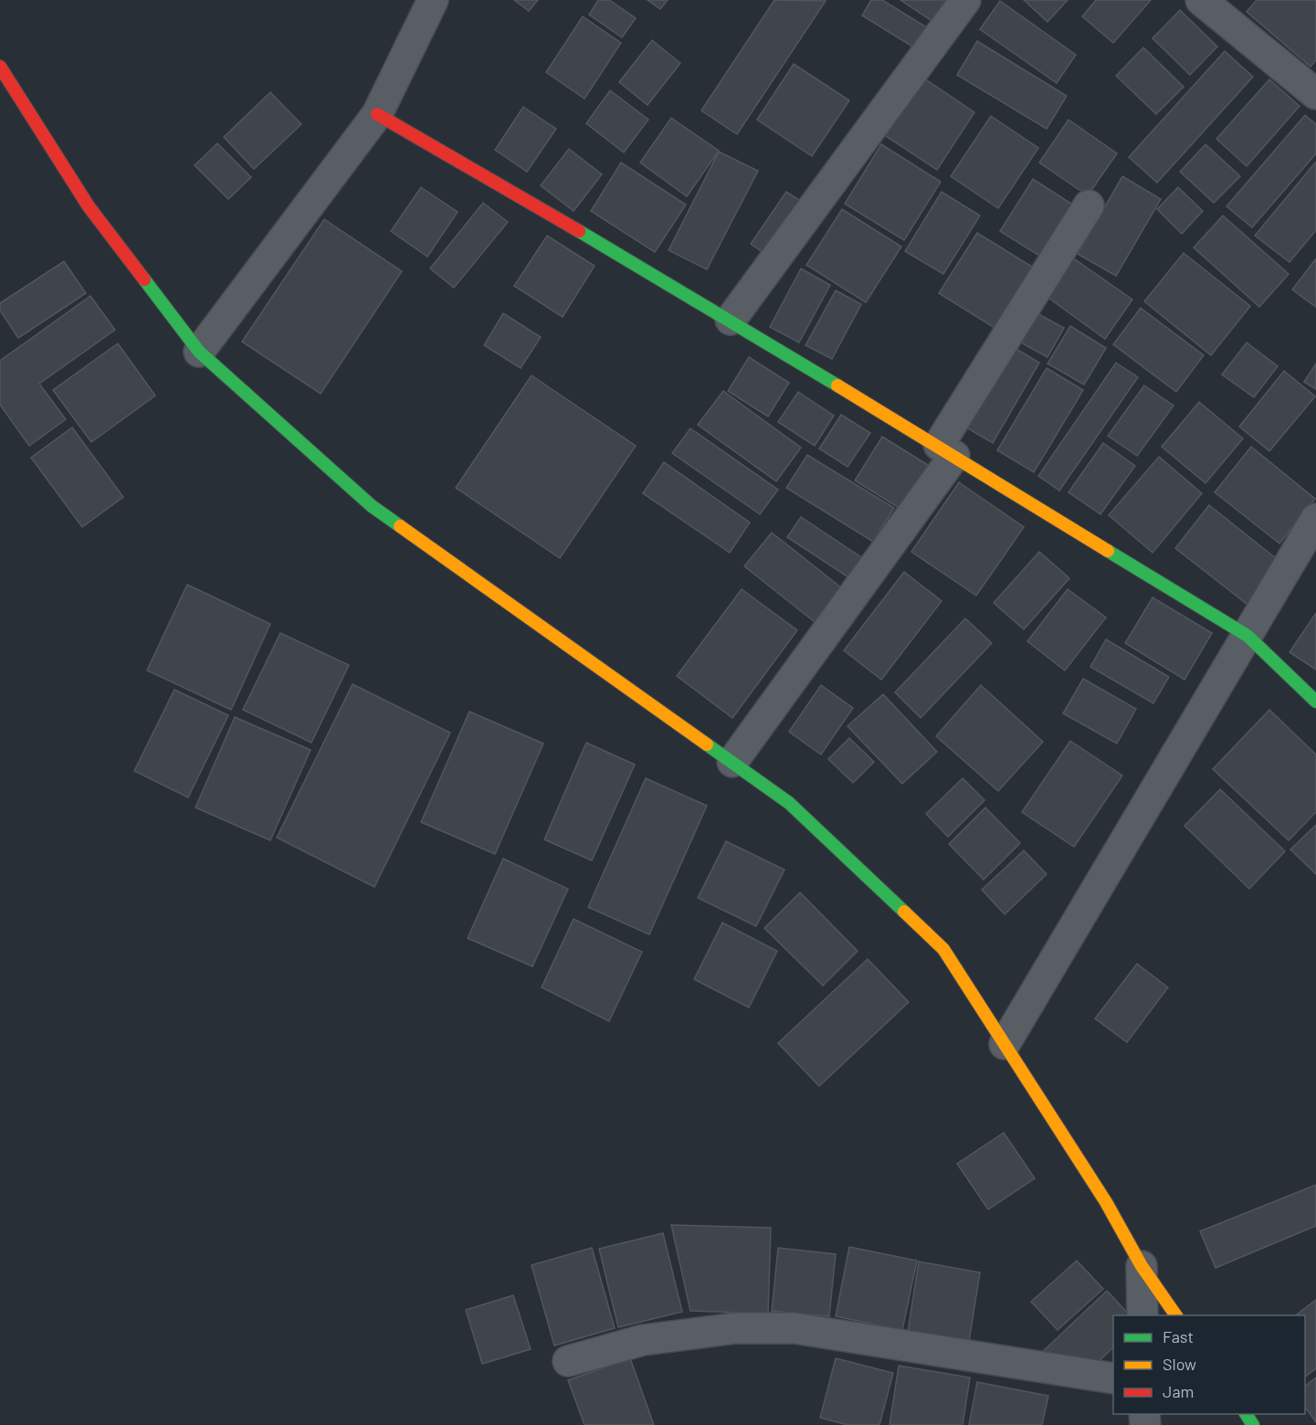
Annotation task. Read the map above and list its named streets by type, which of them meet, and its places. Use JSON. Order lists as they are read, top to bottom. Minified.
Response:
{"legend":["Fast","Slow","Jam"]}
